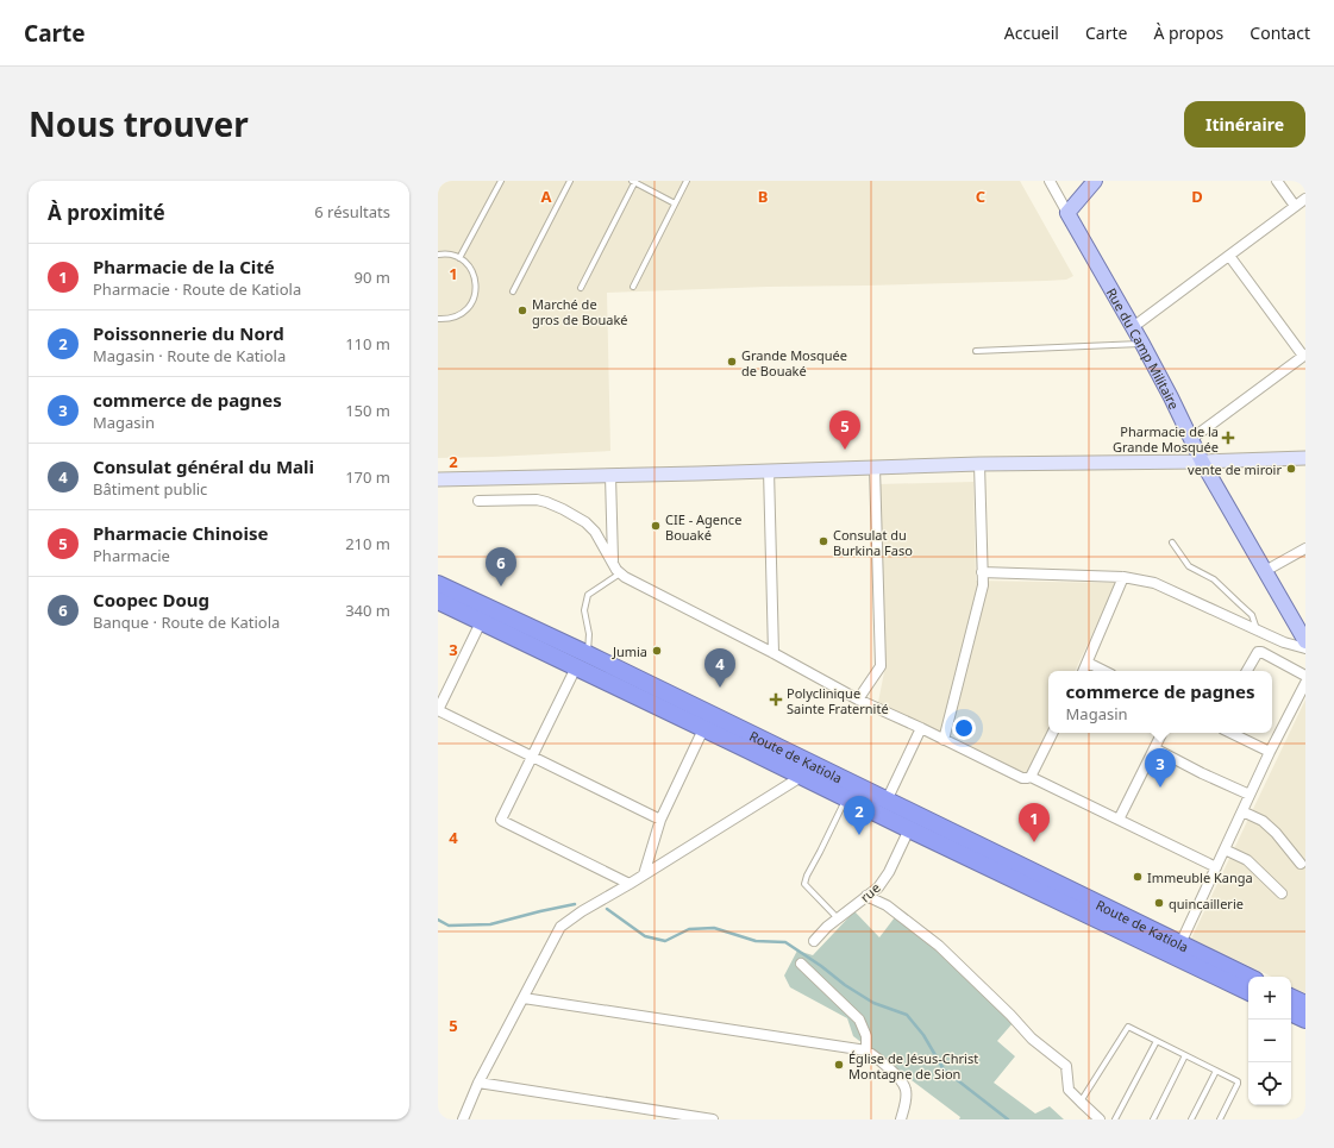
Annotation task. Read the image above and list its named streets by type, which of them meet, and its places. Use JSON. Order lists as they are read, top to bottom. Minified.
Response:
{"streets":{"highway":["Route de Katiola"],"main road":["Rue du Camp Militaire"],"street":["rue"]},"crossings":[["Route de Katiola","rue"]],"places":{"other":["Marché de gros de Bouaké","Grande Mosquée de Bouaké","vente de miroir","CIE - Agence Bouaké","Consulat du Burkina Faso","Jumia","Immeuble Kanga","quincaillerie","Église de Jésus-Christ Montagne de Sion"],"health":["Pharmacie de la Grande Mosquée","Polyclinique Sainte Fraternité"]},"page":{"header":"Carte","nav":["Accueil","Carte","À propos","Contact"],"title":"Nous trouver","buttons":"Itinéraire","heading":["À proximité","6 résultats"],"list":[{"mark":"1","name":"Pharmacie de la Cité","note":"Pharmacie · Route de Katiola","value":"90 m"},{"mark":"2","name":"Poissonnerie du Nord","note":"Magasin · Route de Katiola","value":"110 m"},{"mark":"3","name":"commerce de pagnes","note":"Magasin","value":"150 m"},{"mark":"4","name":"Consulat général du Mali","note":"Bâtiment public","value":"170 m"},{"mark":"5","name":"Pharmacie Chinoise","note":"Pharmacie","value":"210 m"},{"mark":"6","name":"Coopec Doug","note":"Banque · Route de Katiola","value":"340 m"}],"pins":["5","6","4","3","2","1"],"popup":["commerce de pagnes","Magasin"],"map_buttons":["+","−"]},"grid":{"columns":["A","B","C","D"],"rows":["1","2","3","4","5"]}}
